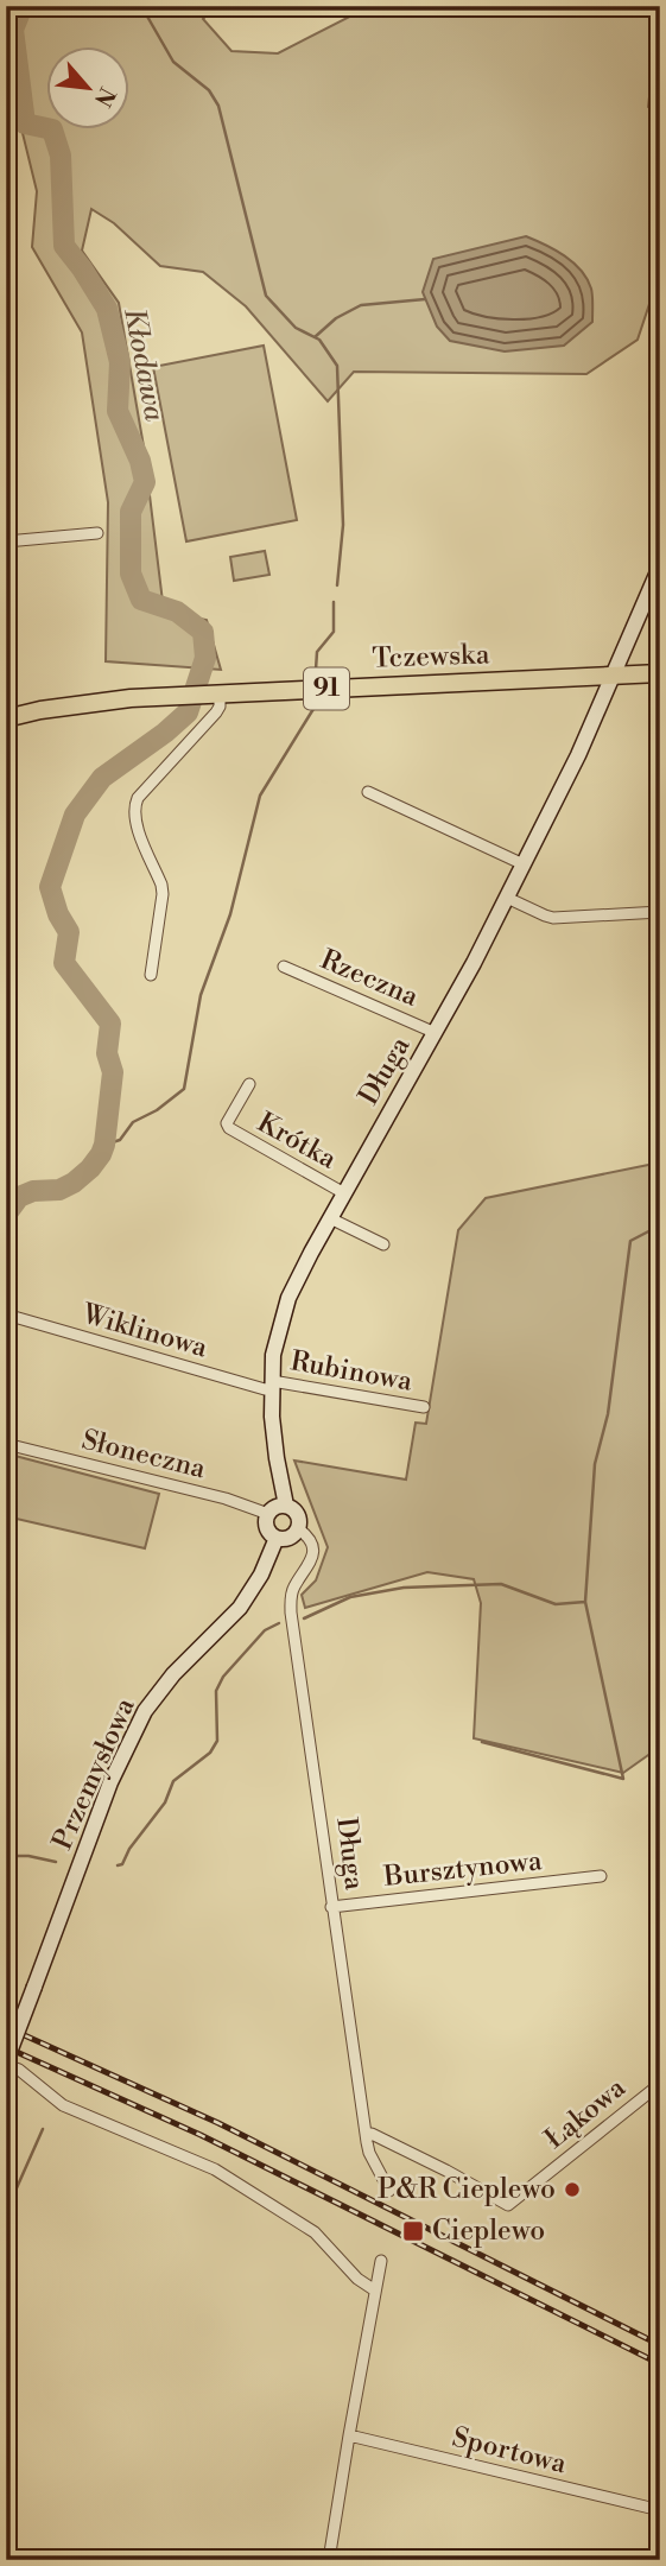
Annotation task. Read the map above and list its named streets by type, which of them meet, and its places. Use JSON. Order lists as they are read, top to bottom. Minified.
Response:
{"streets":{"main road":["Tczewska","91"],"street":["Rzeczna","Długa","Krótka","Wiklinowa","Rubinowa","Słoneczna","Przemysłowa","Bursztynowa","Łąkowa","Sportowa"]},"crossings":[["Tczewska","Długa"],["Rzeczna","Długa"],["Długa","Krótka"],["Długa","Wiklinowa"],["Długa","Rubinowa"],["Długa","Słoneczna"],["Długa","Przemysłowa"],["Długa","Bursztynowa"],["Długa","Łąkowa"],["Wiklinowa","Rubinowa"],["Słoneczna","Przemysłowa"]],"water":["Kłodawa"],"places":{"other":["P&R Cieplewo"],"transit":["Cieplewo"]},"north":"bottom right"}
